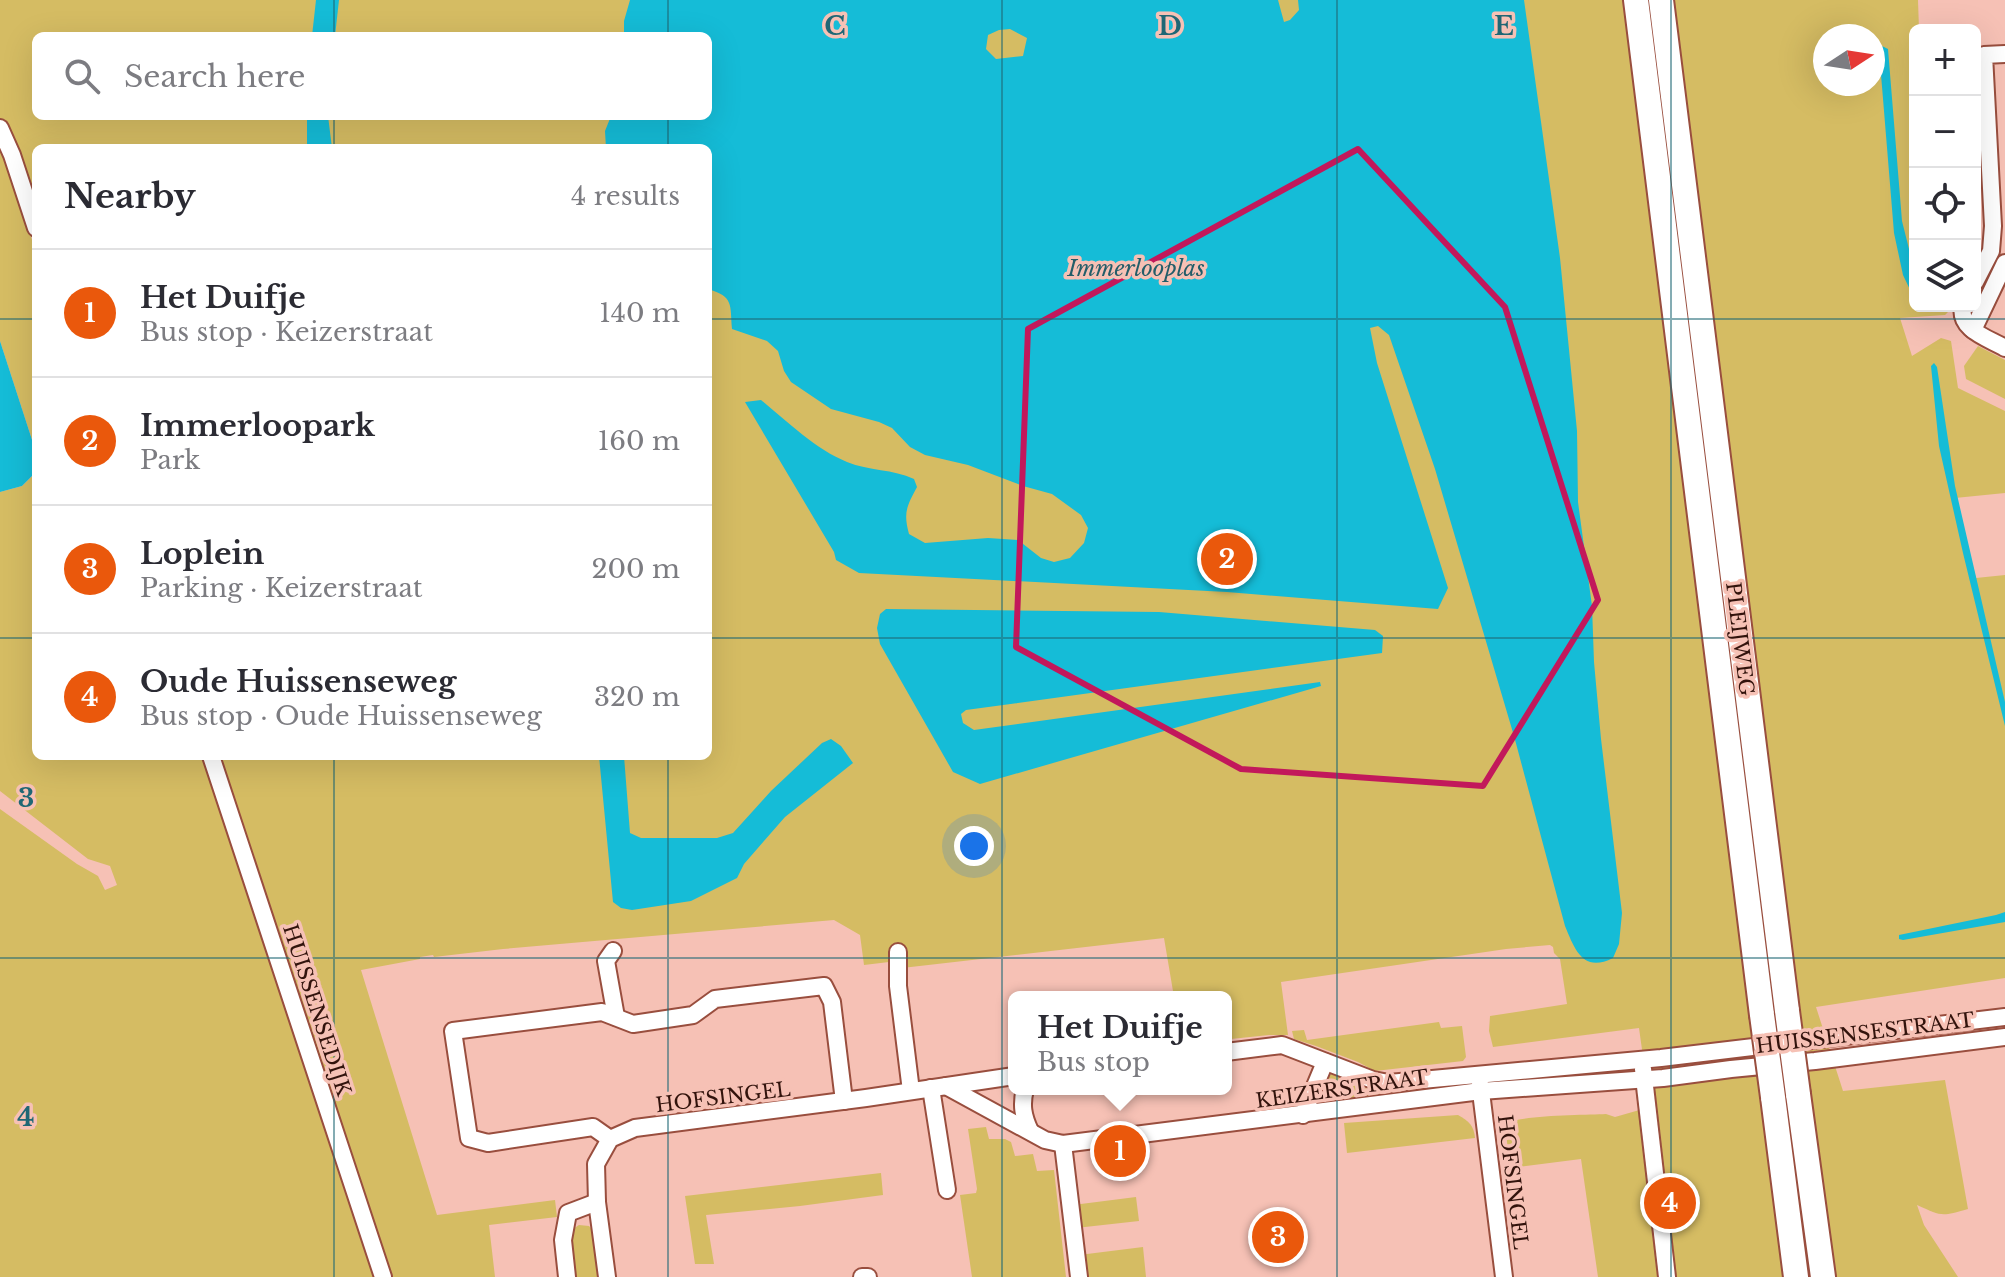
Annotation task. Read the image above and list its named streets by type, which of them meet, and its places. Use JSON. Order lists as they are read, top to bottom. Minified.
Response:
{"streets":{"highway":["PLEIJWEG"],"street":["HUISSENSEDIJK","HUISSENSESTRAAT","KEIZERSTRAAT","HOFSINGEL"]},"crossings":[["HUISSENSESTRAAT","KEIZERSTRAAT"],["KEIZERSTRAAT","HOFSINGEL"]],"water":["Immerlooplas"],"north":"right","page":{"map_buttons":["+","−"],"search":"Search here","heading":["Nearby","4 results"],"list":[{"mark":"1","name":"Het Duifje","note":"Bus stop · Keizerstraat","value":"140 m"},{"mark":"2","name":"Immerloopark","note":"Park","value":"160 m"},{"mark":"3","name":"Loplein","note":"Parking · Keizerstraat","value":"200 m"},{"mark":"4","name":"Oude Huissenseweg","note":"Bus stop · Oude Huissenseweg","value":"320 m"}],"pins":["2","1","4","3"],"popup":["Het Duifje","Bus stop"]},"grid":{"columns":["C","D","E"],"rows":["3","4"]}}
